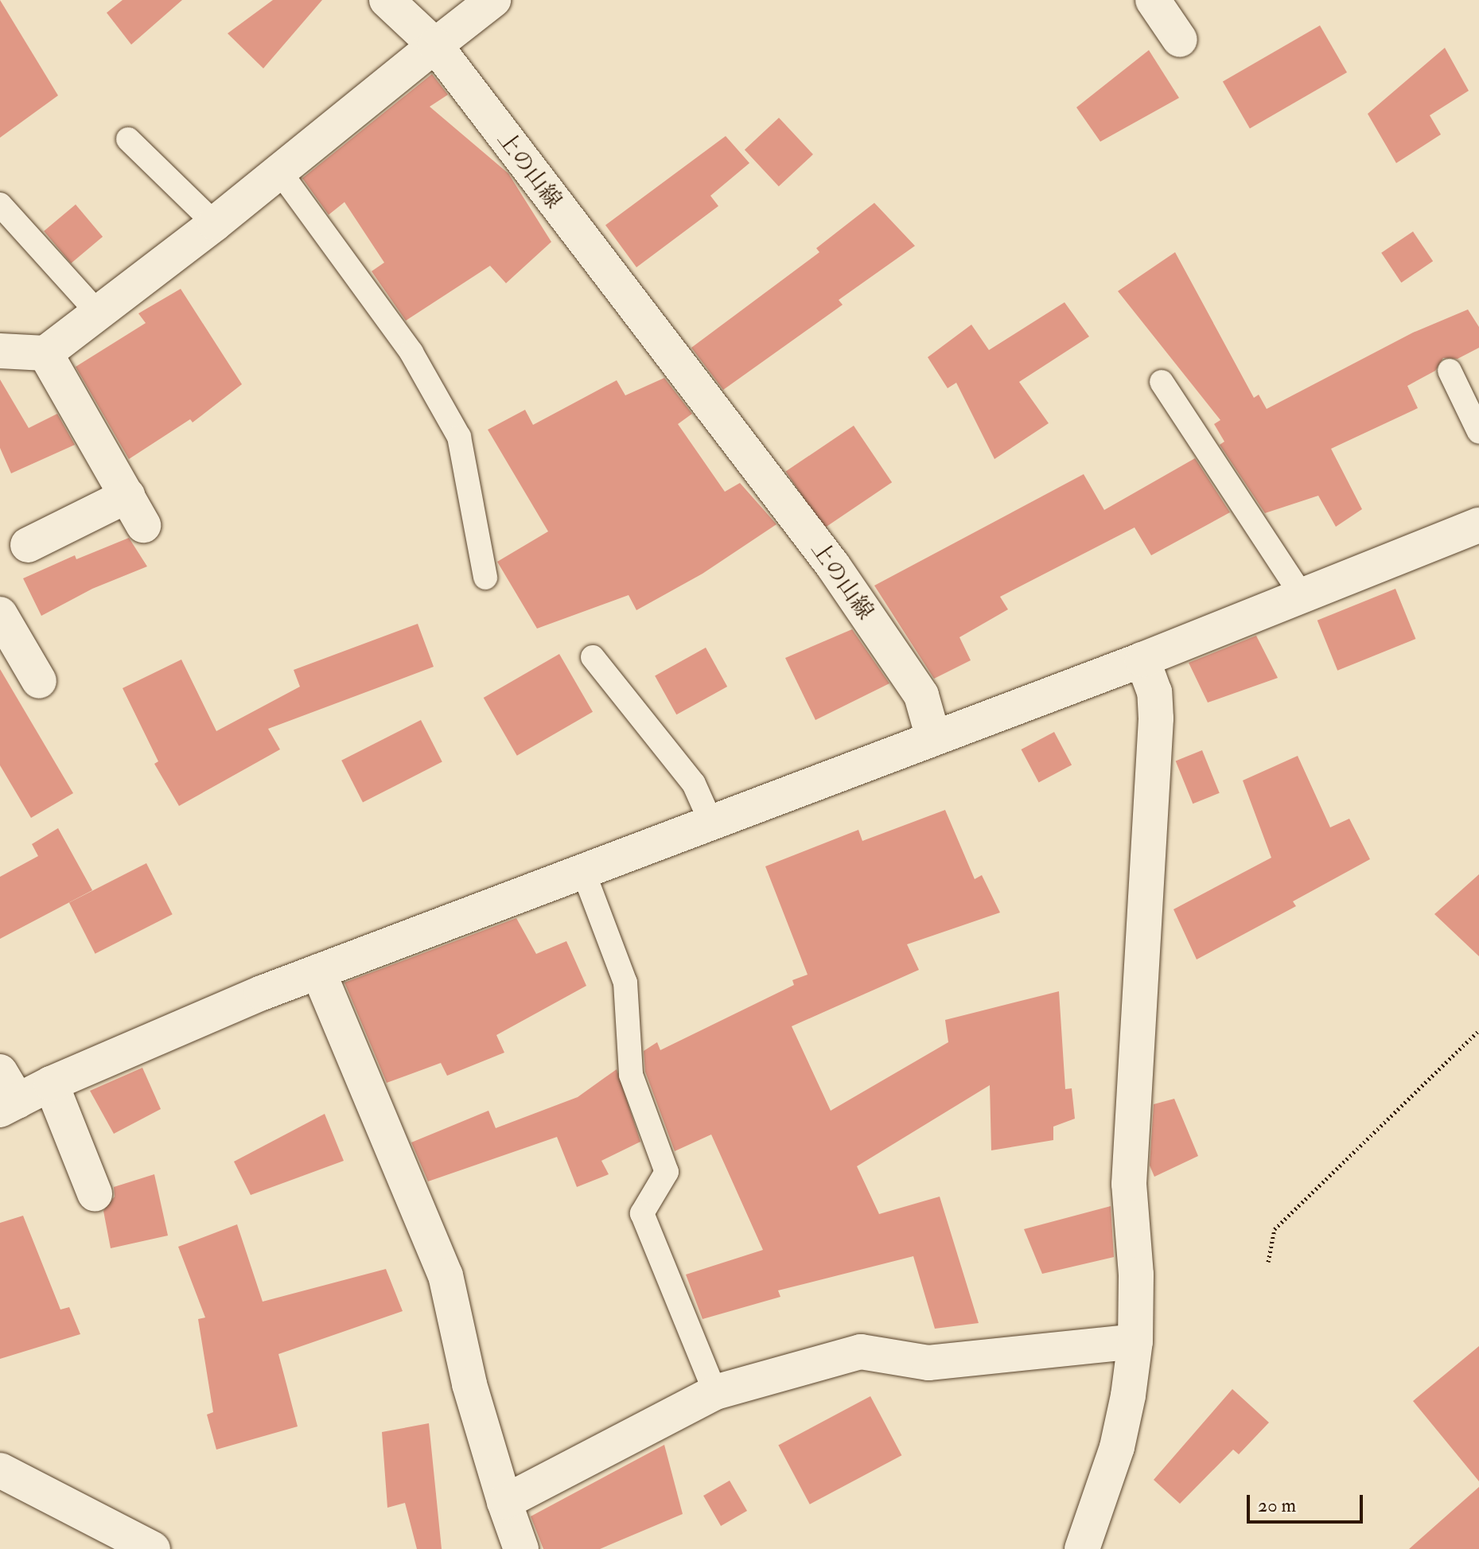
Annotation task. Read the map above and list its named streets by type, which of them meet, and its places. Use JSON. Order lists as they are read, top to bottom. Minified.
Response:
{"streets":{"street":["上の山線"]},"scale_bar":"20 m"}
